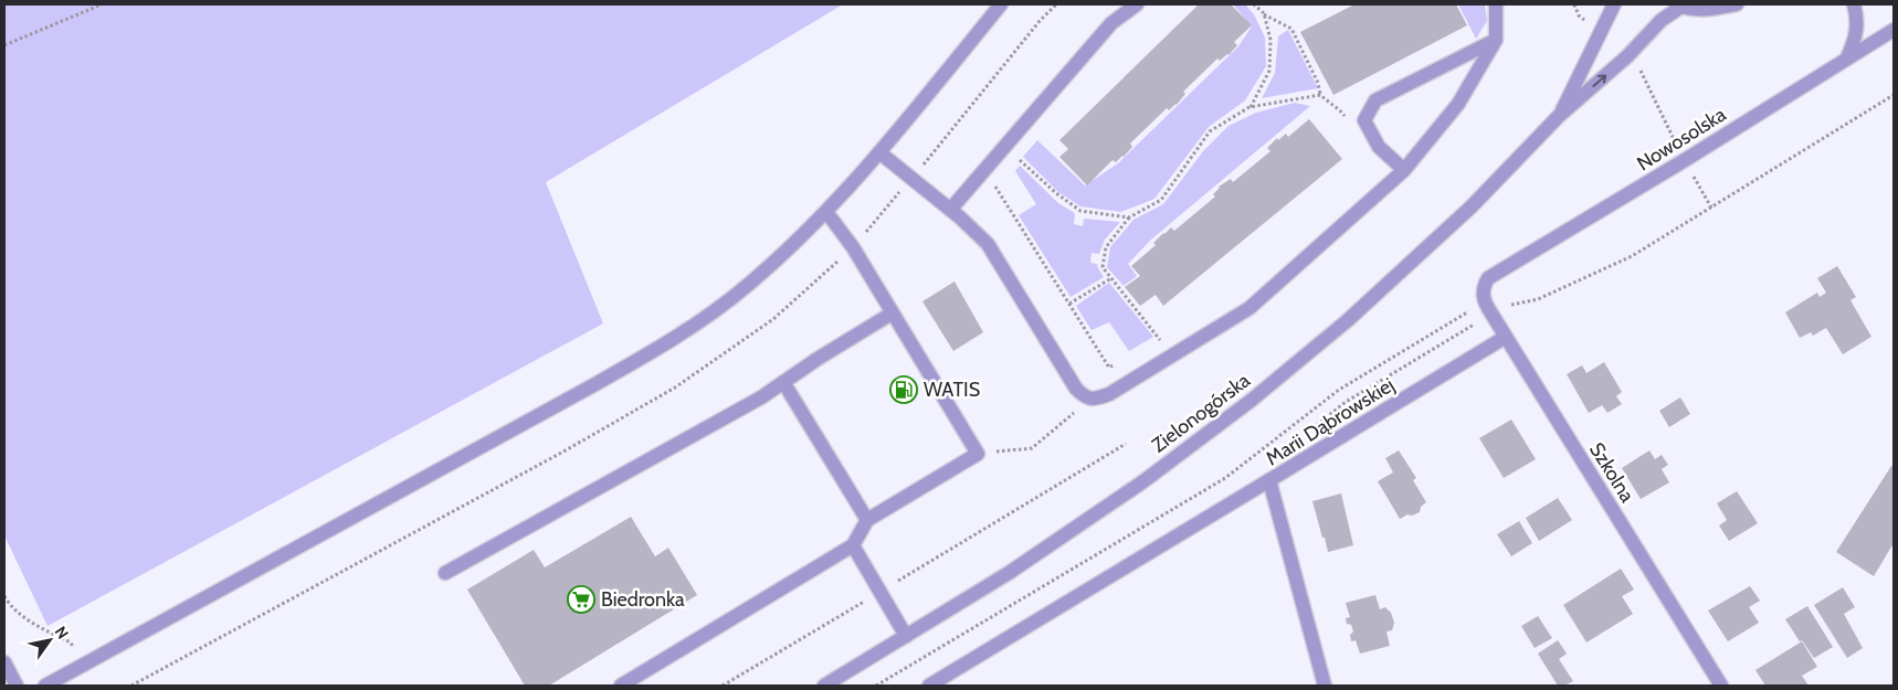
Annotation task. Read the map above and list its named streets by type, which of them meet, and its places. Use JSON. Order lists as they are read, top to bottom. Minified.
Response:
{"streets":{"street":["Nowosolska","Zielonogórska","Marii Dąbrowskiej","Szkolna"]},"crossings":[["Nowosolska","Szkolna"],["Marii Dąbrowskiej","Szkolna"]],"places":{"fuel station":["WATIS"],"supermarket":["Biedronka"]},"north":"top right"}
